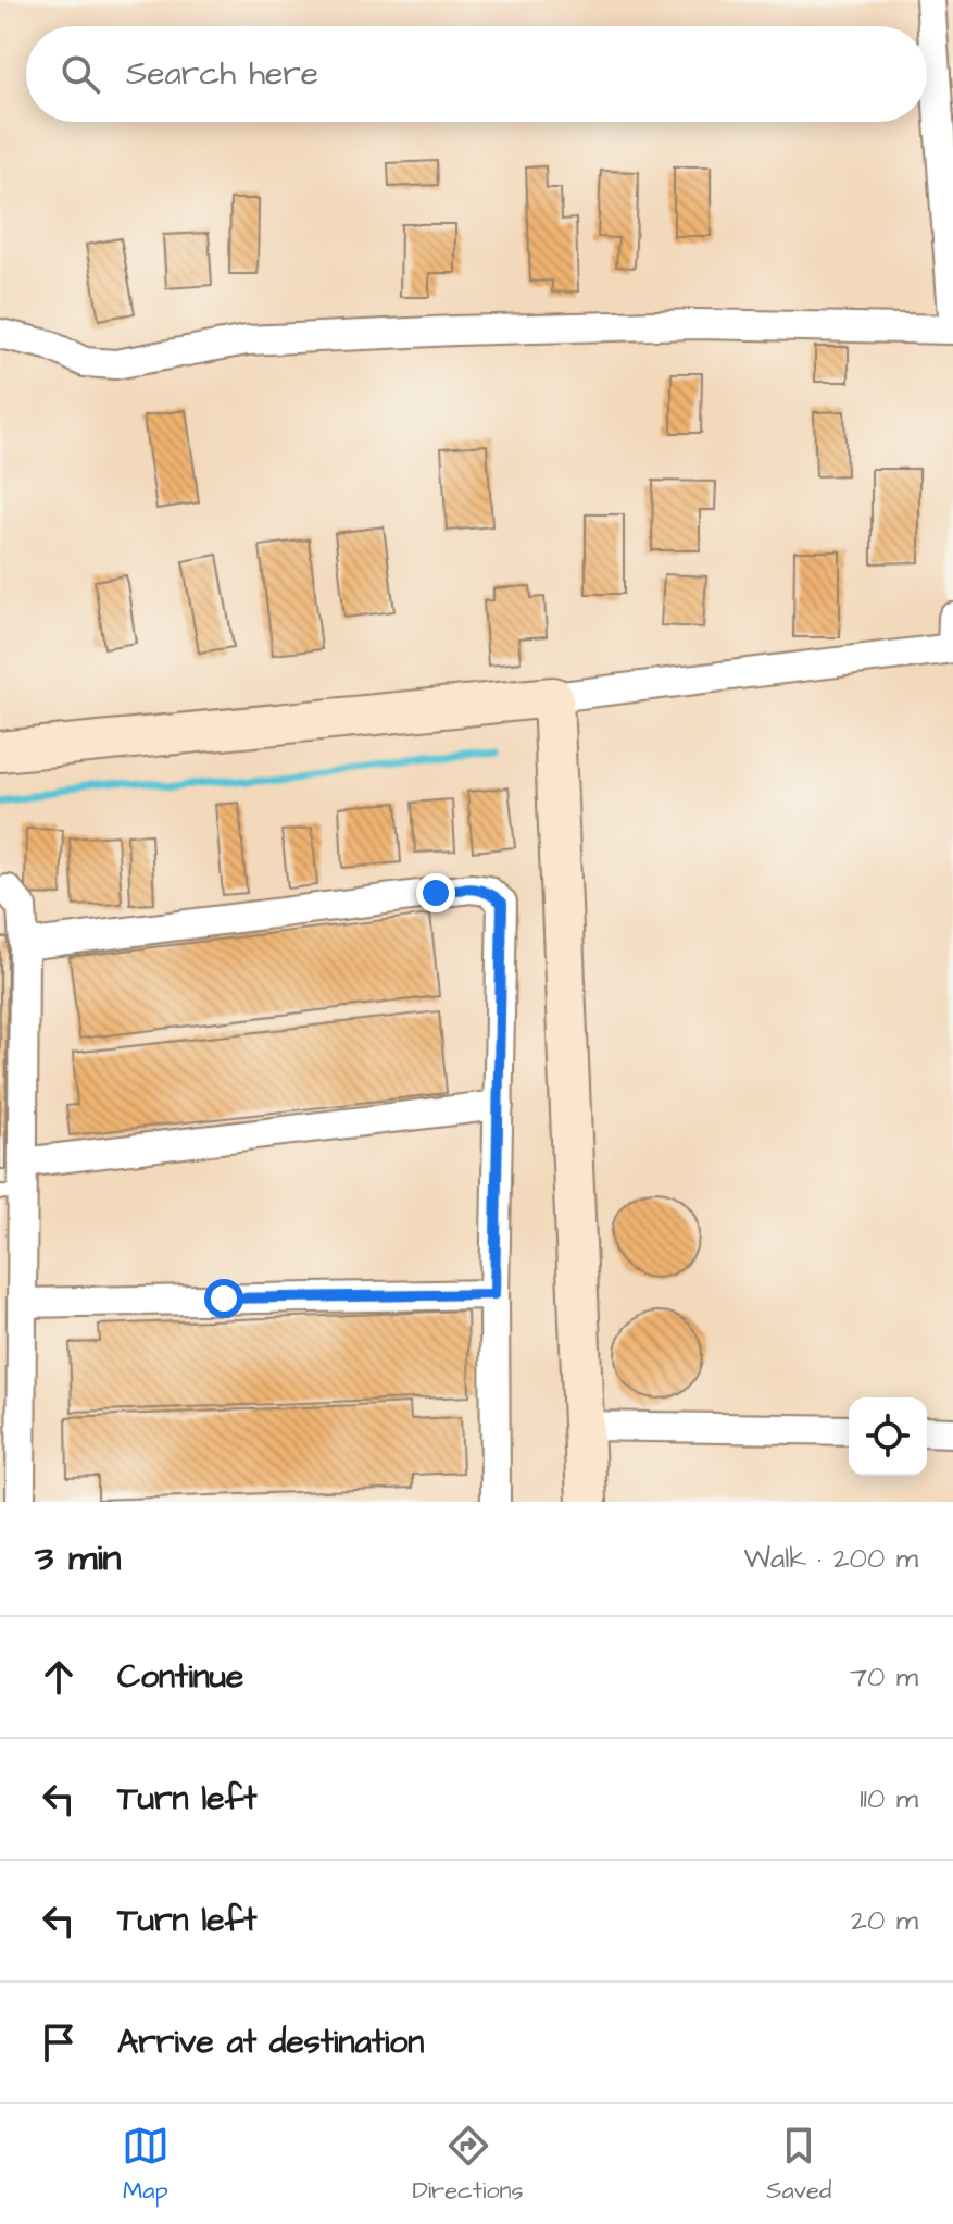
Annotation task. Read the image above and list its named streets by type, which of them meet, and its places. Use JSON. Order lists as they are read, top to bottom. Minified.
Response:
{"page":{"search":"Search here","heading":["3 min","Walk · 200 m"],"list":[["Continue","70 m"],["Turn left","110 m"],["Turn left","20 m"],"Arrive at destination"],"nav":["Map","Directions","Saved"]}}
